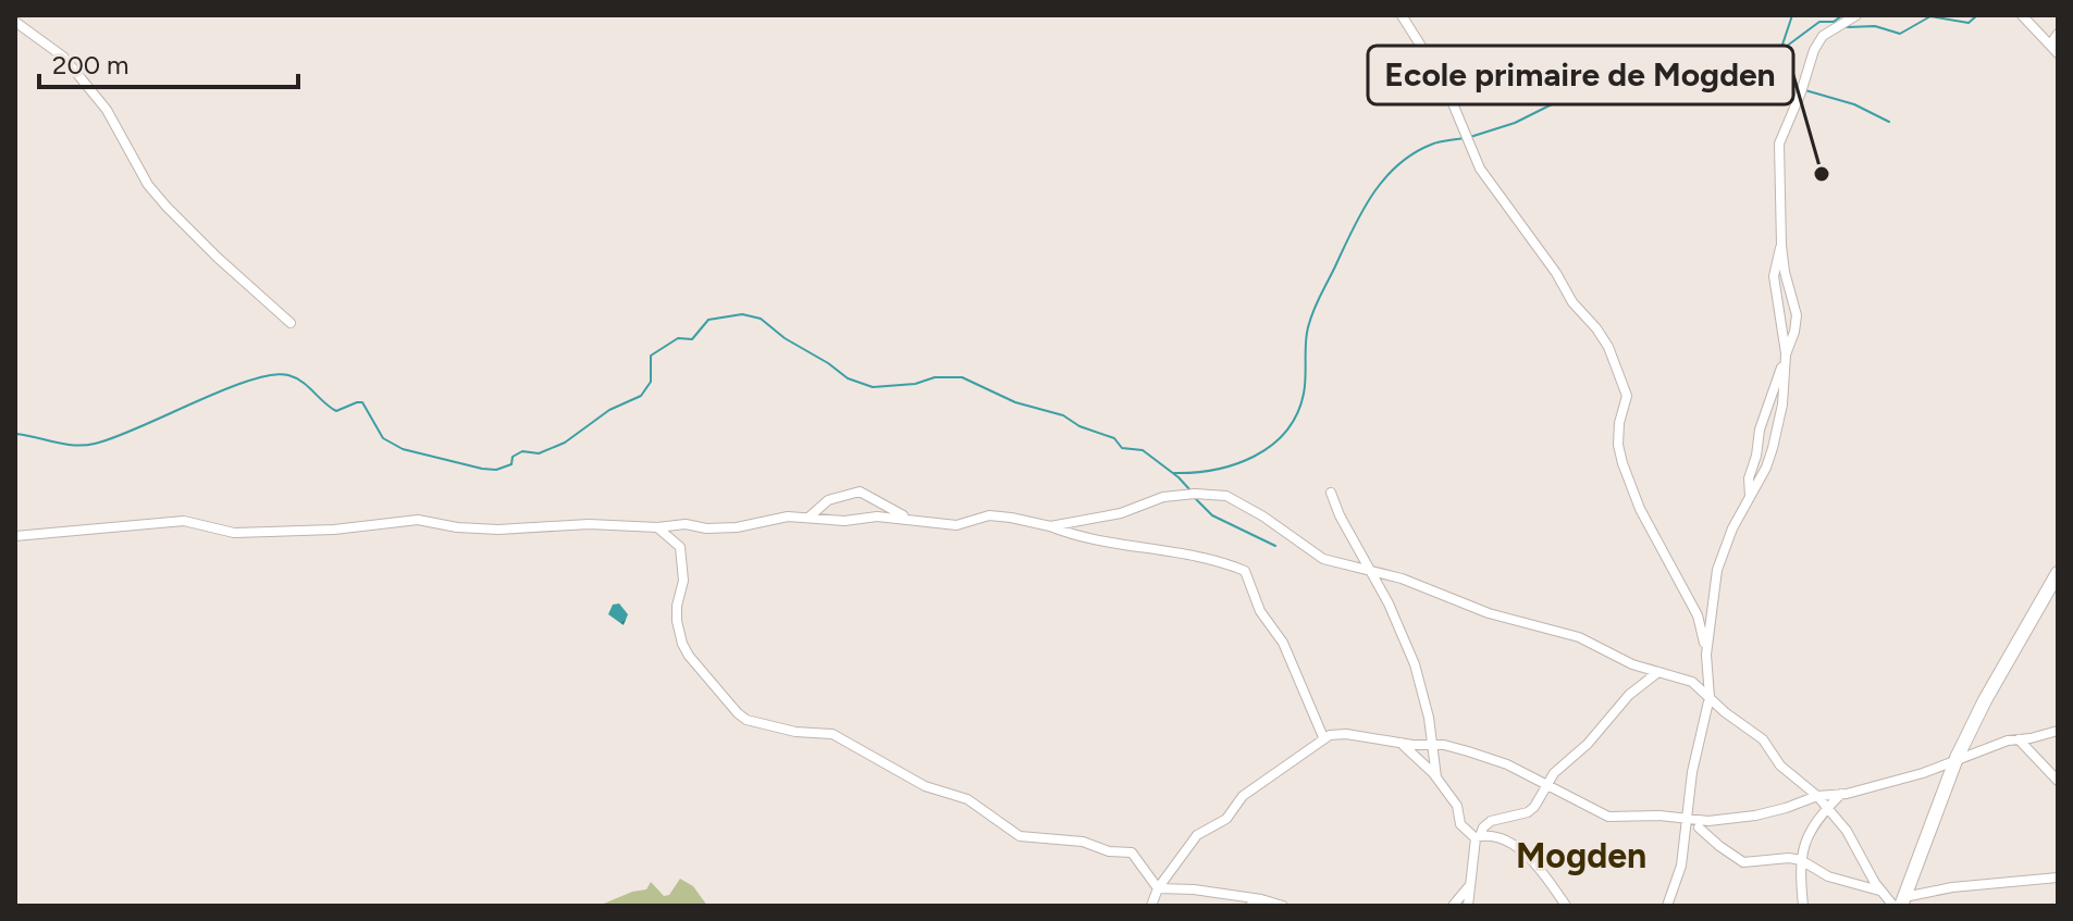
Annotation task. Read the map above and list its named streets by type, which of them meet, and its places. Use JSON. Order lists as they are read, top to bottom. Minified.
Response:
{"districts":["Mogden"],"places":["Ecole primaire de Mogden"],"scale_bar":"200 m"}
